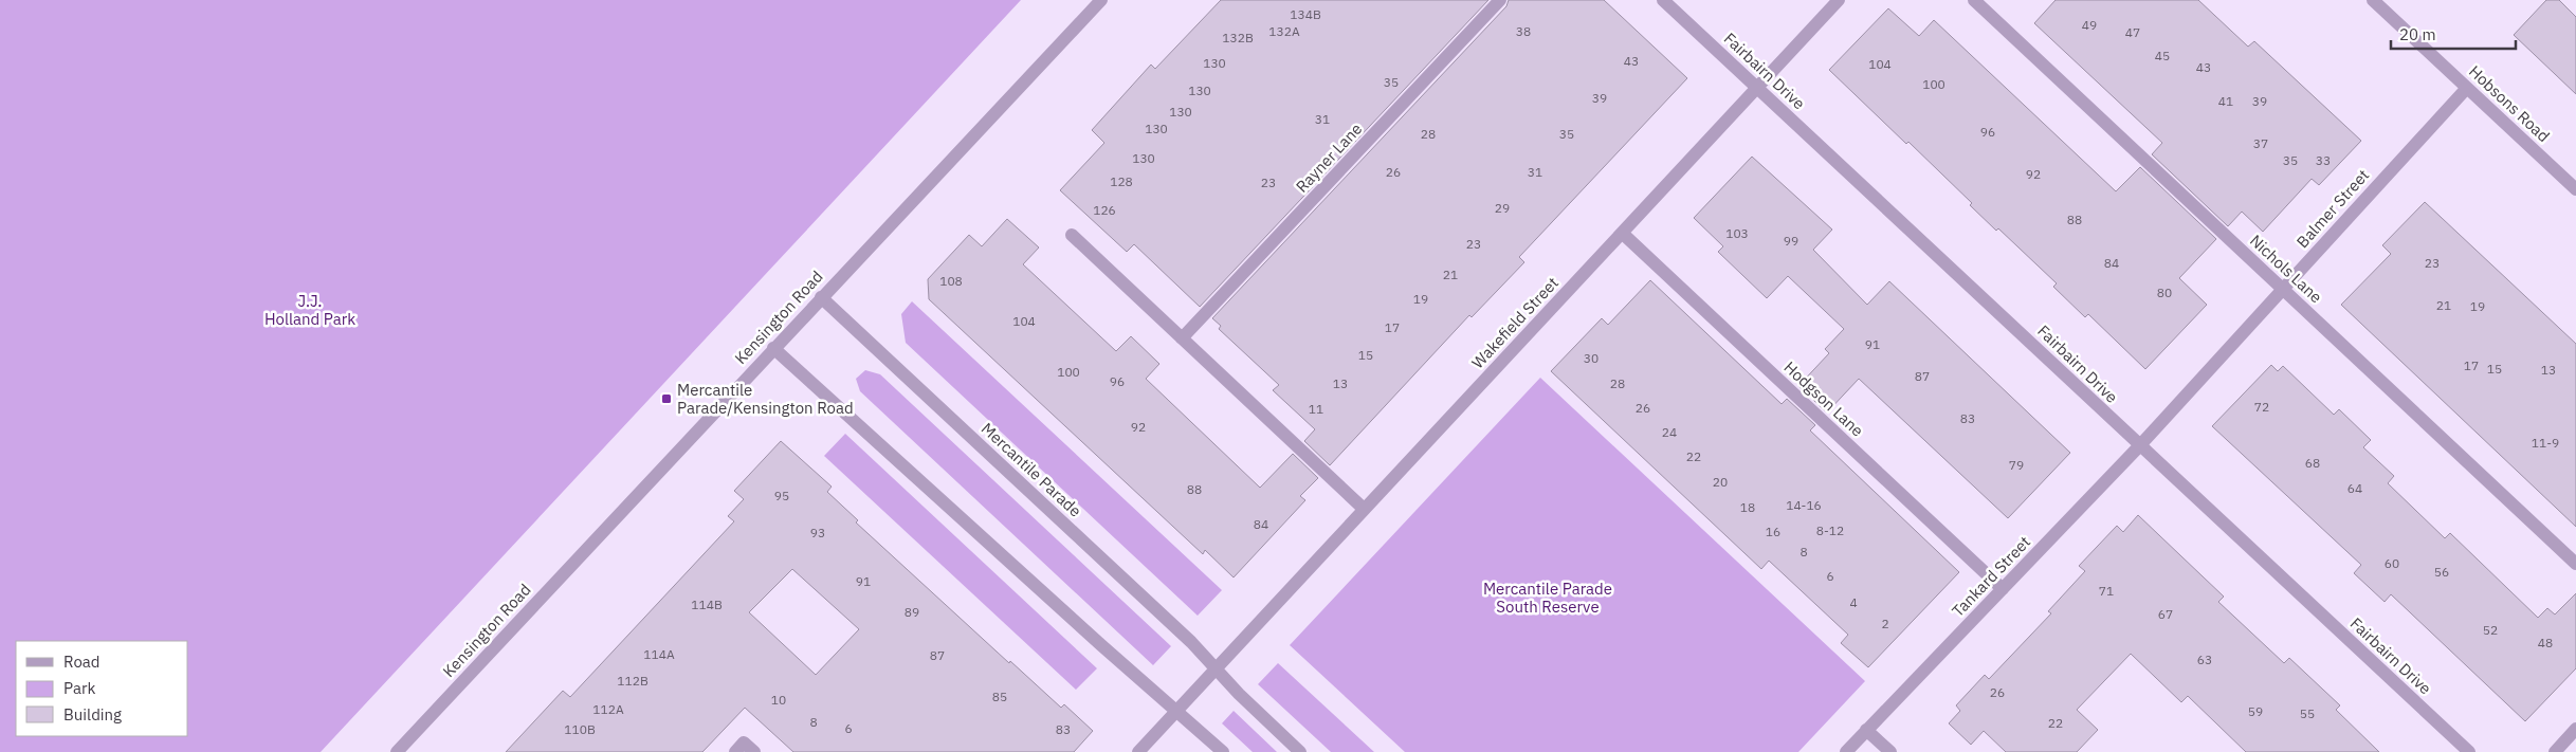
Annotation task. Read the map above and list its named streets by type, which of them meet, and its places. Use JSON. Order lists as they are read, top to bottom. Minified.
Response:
{"streets":{"street":["Fairbairn Drive","Hobsons Road","Rayner Lane","Balmer Street","Nichols Lane","Kensington Road","Wakefield Street","Hodgson Lane","Mercantile Parade","Tankard Street"]},"crossings":[["Fairbairn Drive","Balmer Street"],["Fairbairn Drive","Wakefield Street"],["Fairbairn Drive","Tankard Street"],["Hobsons Road","Balmer Street"],["Balmer Street","Nichols Lane"],["Balmer Street","Tankard Street"],["Kensington Road","Mercantile Parade"],["Wakefield Street","Hodgson Lane"],["Wakefield Street","Mercantile Parade"],["Hodgson Lane","Tankard Street"]],"parks":["J.J. Holland Park","Mercantile Parade South Reserve"],"places":{"transit":["Mercantile Parade/Kensington Road"]},"house_numbers":["134B","49","132A","38","47","132B","45","43","130","104","43","35","100","130","39","41","39","130","31","130","96","28","35","37","130","35","33","26","31","92","128","23","29","126","88","103","99","23","84","23","21","108","80","19","21","19","104","17","91","15","30","17","15","13","100","87","96","13","28","72","26","11","83","92","24","11-9","22","68","79","20","64","88","95","14-16","18","84","8-12","16","93","8","60","56","6","91","71","4","114B","89","67","2","52","48","114A","87","63","112B","26","85","10","112A","59","55","8","22","6","110B","83"],"legend":["Road","Park","Building"],"scale_bar":"20 m"}
